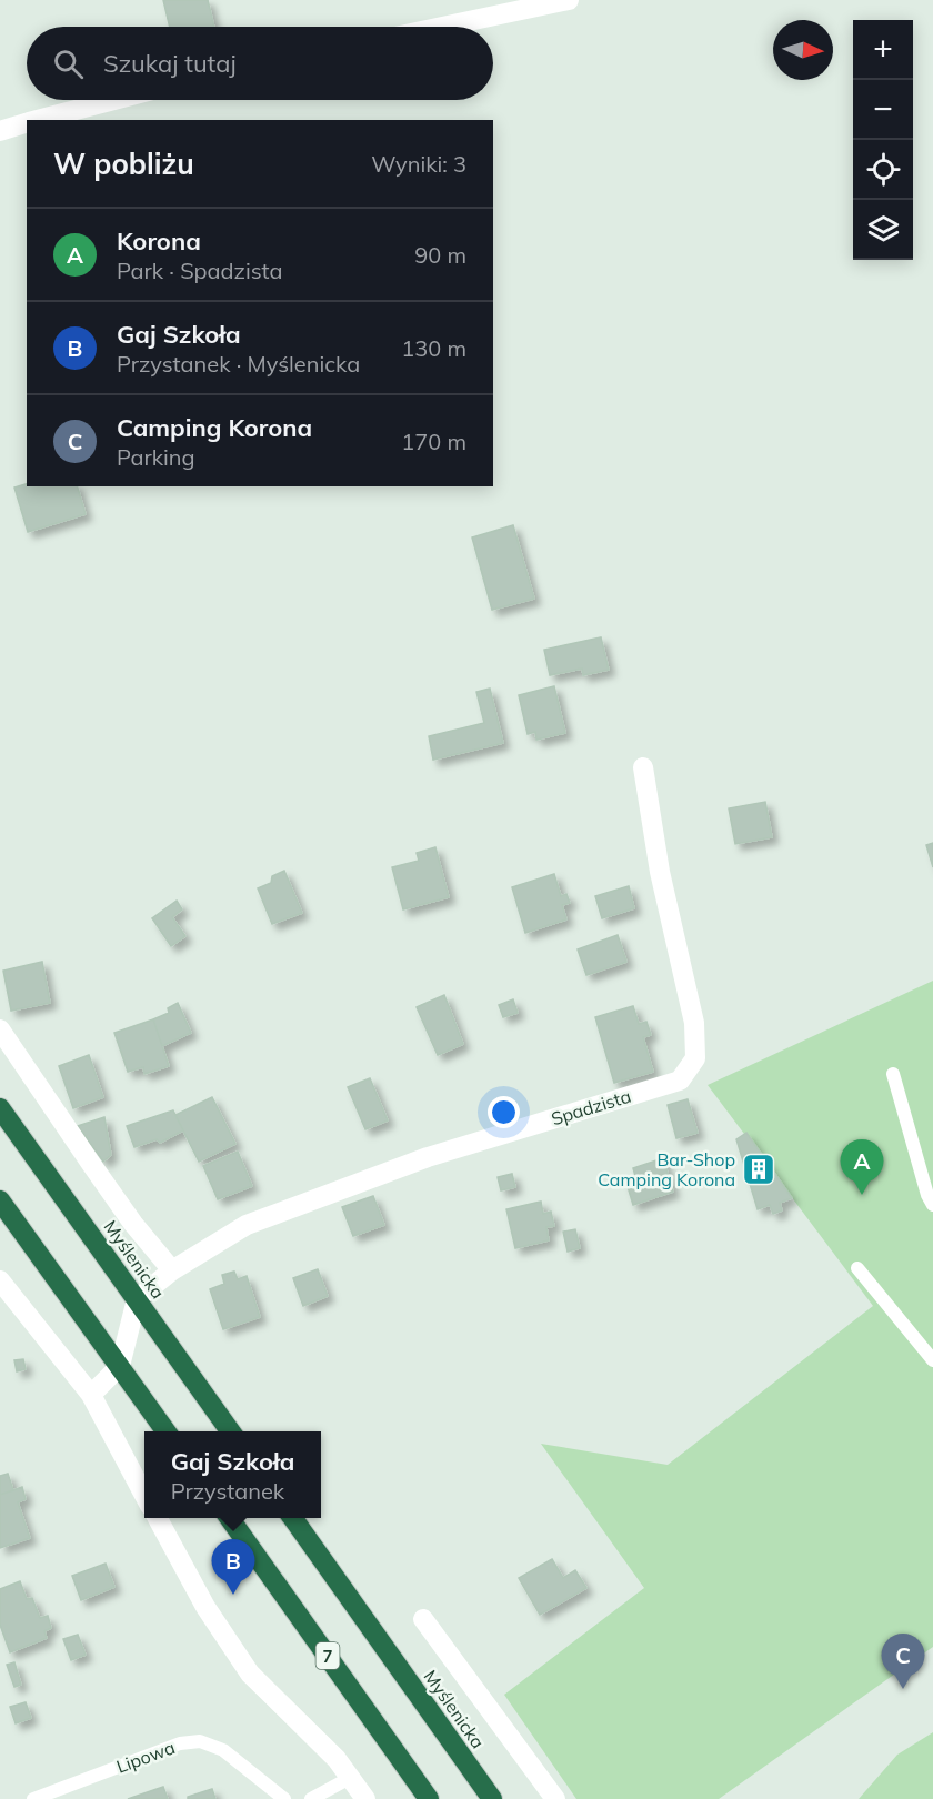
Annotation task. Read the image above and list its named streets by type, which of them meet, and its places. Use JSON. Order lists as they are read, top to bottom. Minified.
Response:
{"streets":{"highway":["Myślenicka","7"],"street":["Spadzista"],"lane":["Lipowa"]},"crossings":[["Spadzista","Myślenicka"]],"places":{"building":["Bar-Shop Camping Korona"]},"north":"right","page":{"map_buttons":["+","−"],"search":"Szukaj tutaj","heading":["W pobliżu","Wyniki: 3"],"list":[{"mark":"A","name":"Korona","note":"Park · Spadzista","value":"90 m"},{"mark":"B","name":"Gaj Szkoła","note":"Przystanek · Myślenicka","value":"130 m"},{"mark":"C","name":"Camping Korona","note":"Parking","value":"170 m"}],"pins":["A","B","C"],"popup":["Gaj Szkoła","Przystanek"]}}
